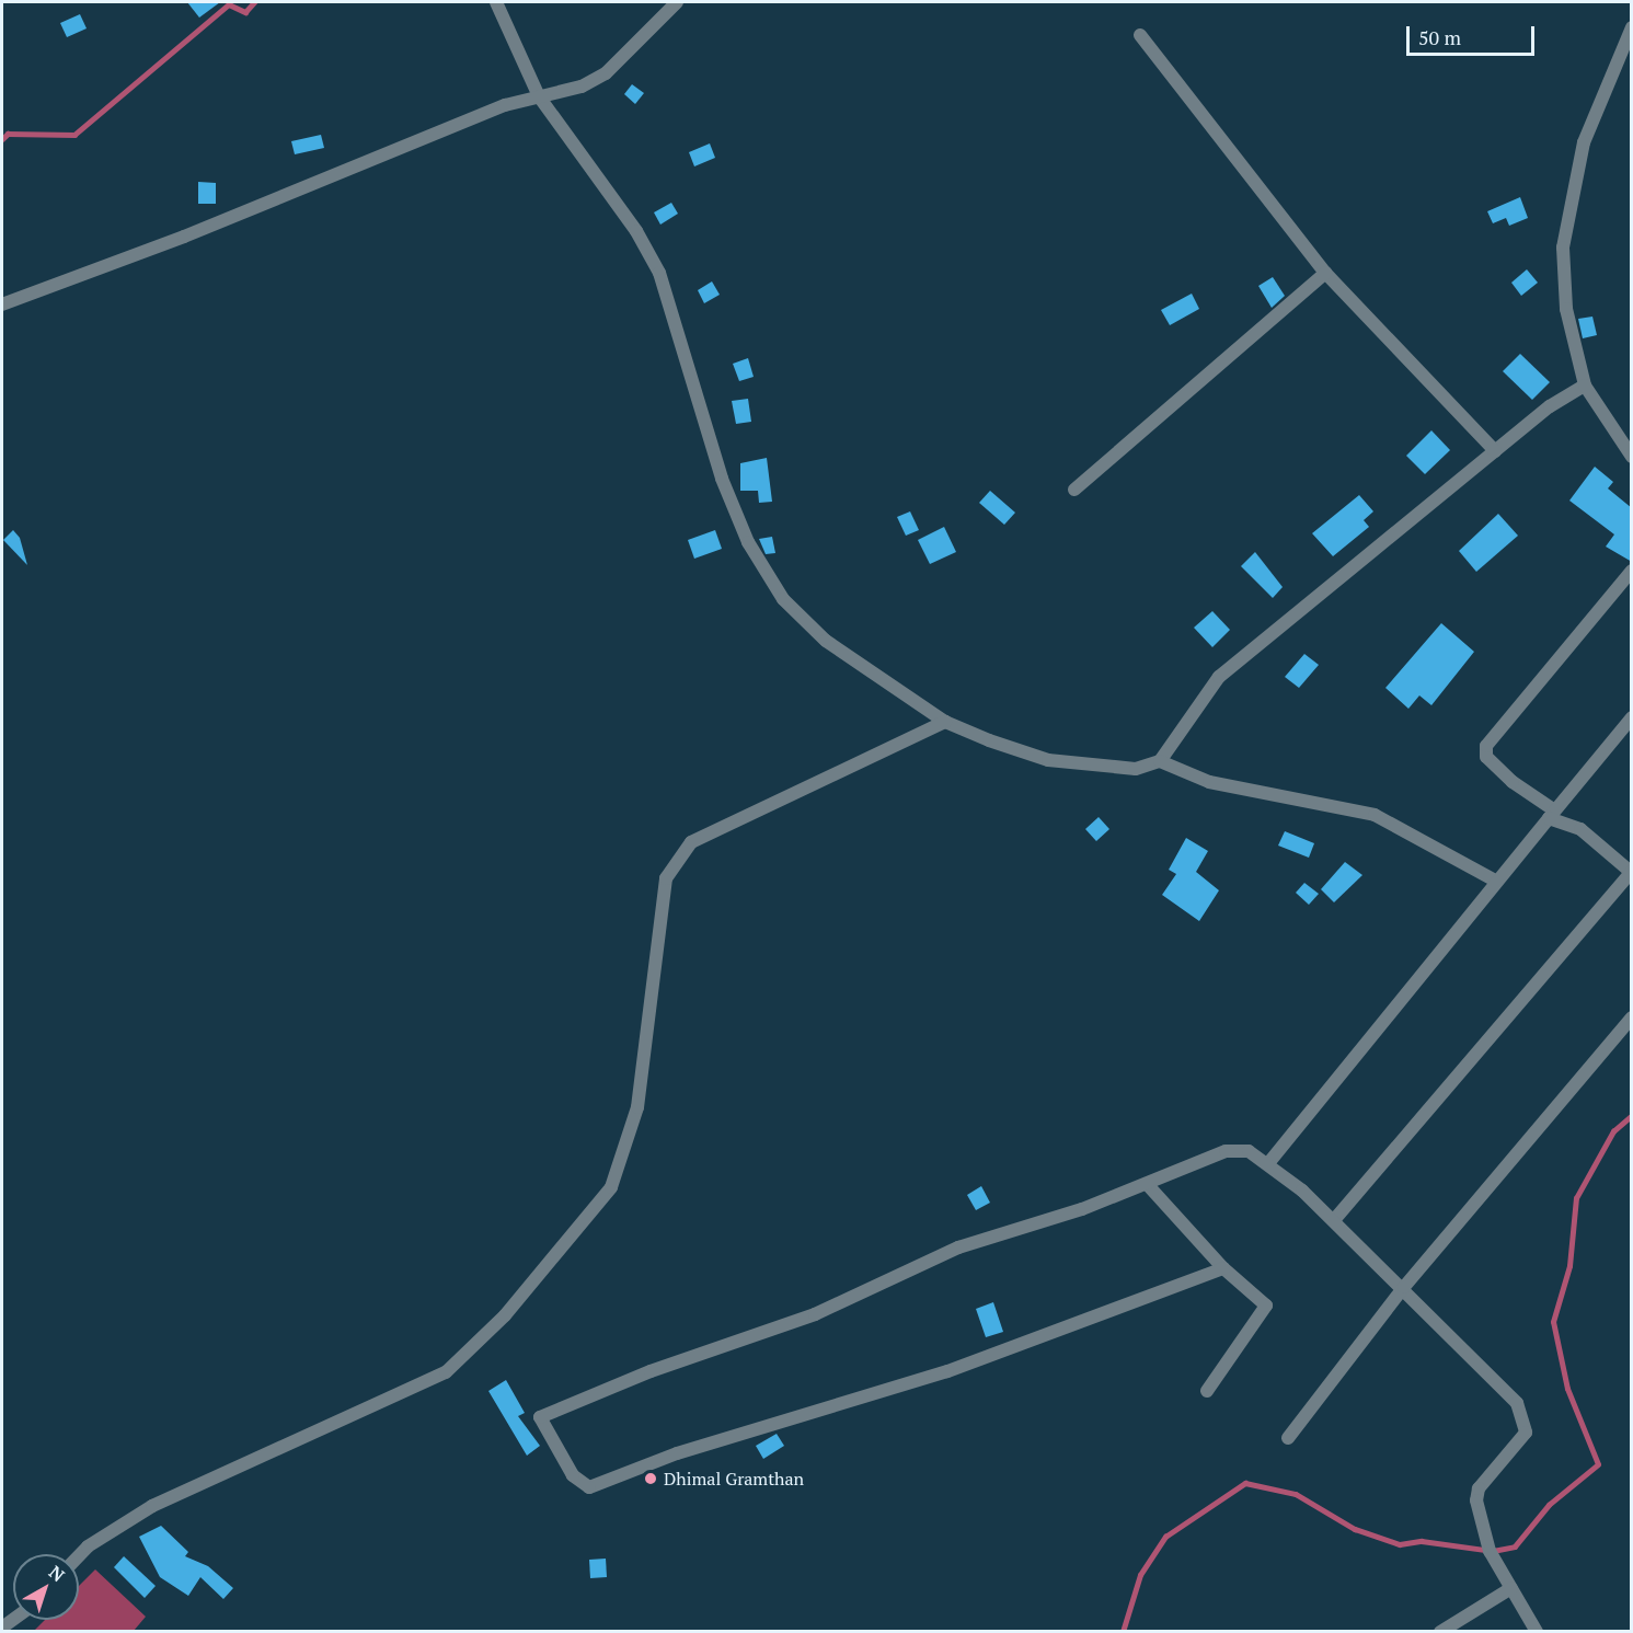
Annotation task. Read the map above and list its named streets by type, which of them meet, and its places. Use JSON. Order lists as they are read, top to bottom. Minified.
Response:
{"places":["Dhimal Gramthan"],"scale_bar":"50 m","north":"top right"}
